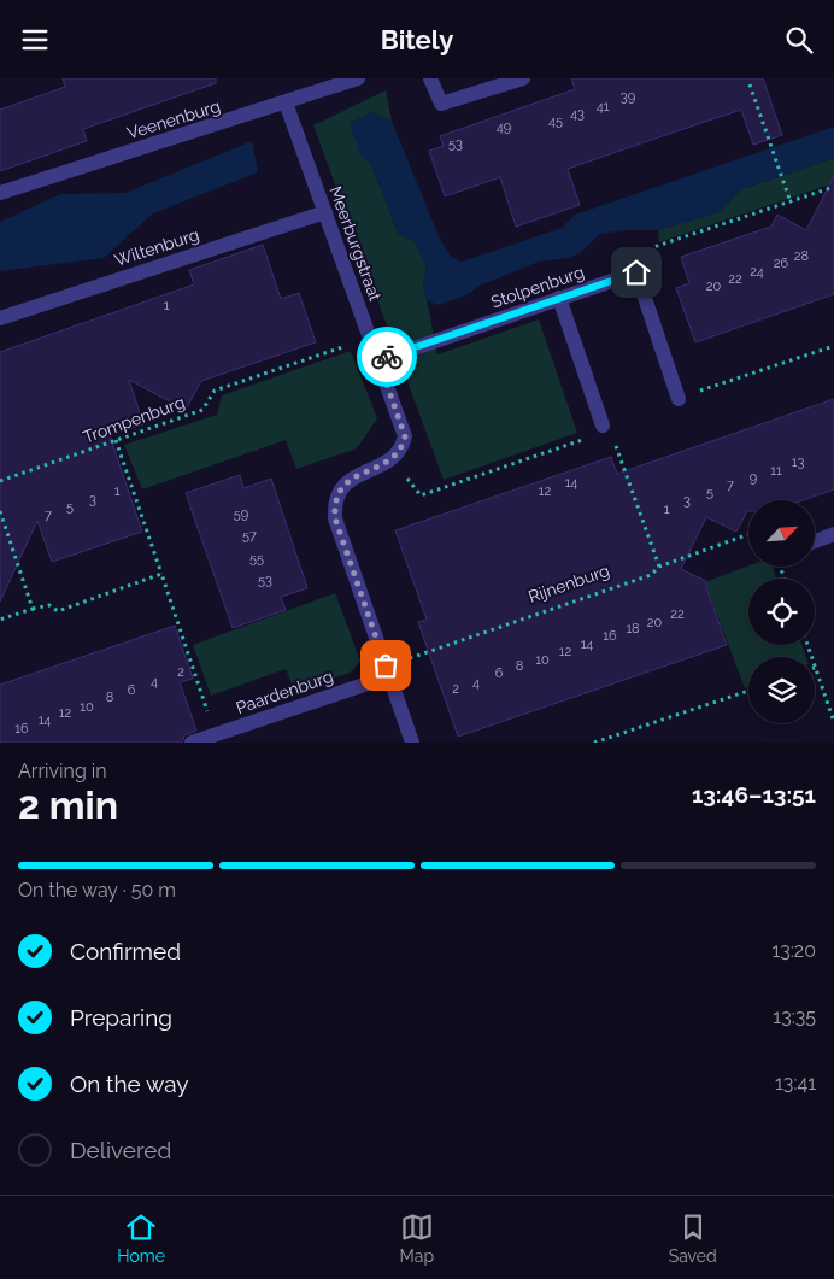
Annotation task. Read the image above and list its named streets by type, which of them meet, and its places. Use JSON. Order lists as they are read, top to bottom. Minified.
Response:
{"streets":{"street":["Veenenburg","Meerburgstraat","Wiltenburg","Stolpenburg","Paardenburg"],"path":["Trompenburg","Rijnenburg"]},"crossings":[["Veenenburg","Meerburgstraat"],["Meerburgstraat","Wiltenburg"],["Meerburgstraat","Stolpenburg"],["Meerburgstraat","Trompenburg"],["Meerburgstraat","Rijnenburg"],["Meerburgstraat","Paardenburg"],["Rijnenburg","Paardenburg"]],"house_numbers":["39","41","43","45","49","53","28","26","24","22","20","1","13","11","9","14","7","1","12","5","3","3","5","1","59","7","57","55","53","22","20","18","16","14","12","10","8","2","6","4","4","2","6","8","10","12","14","16"],"north":"top right","page":{"header":"Bitely","heading":["2 min","Arriving in","13:46–13:51"],"bar":"On the way · 50 m","list":[["Confirmed","13:20"],["Preparing","13:35"],["On the way","13:41"],"Delivered"],"tabs":["Home","Map","Saved"]}}
